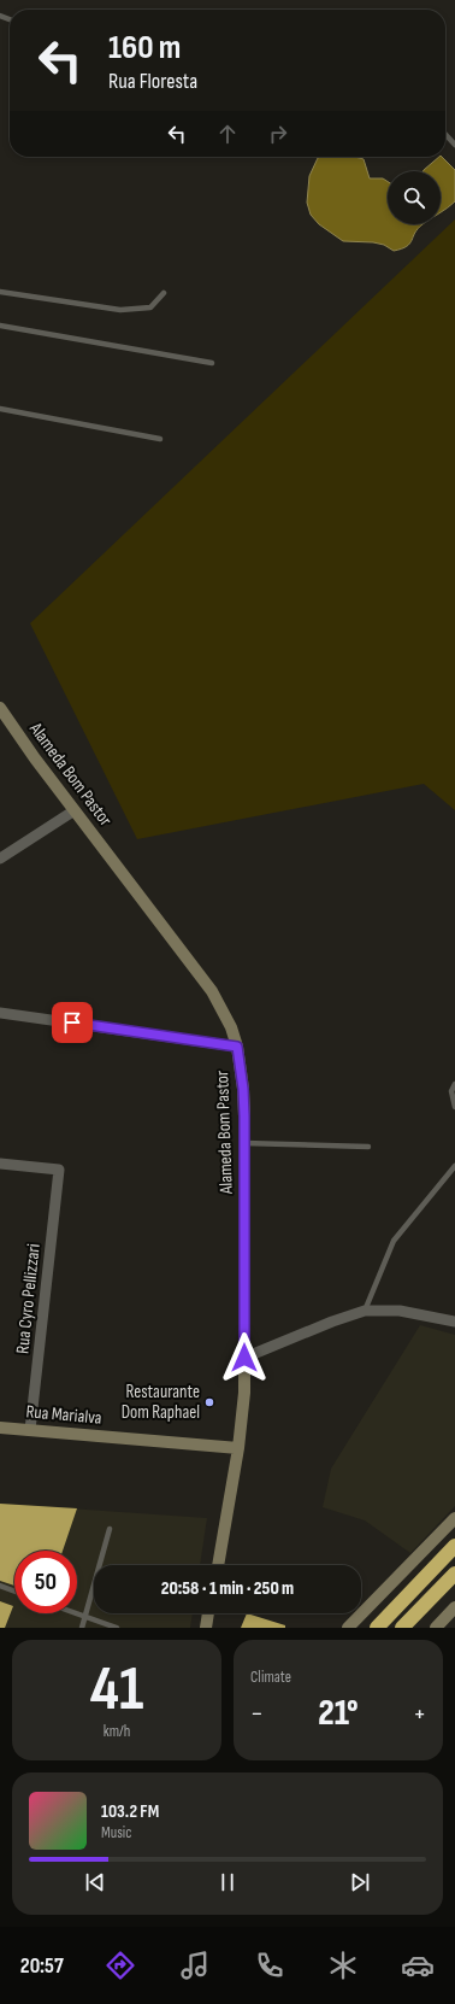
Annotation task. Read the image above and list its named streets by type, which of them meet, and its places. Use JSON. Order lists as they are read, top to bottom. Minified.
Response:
{"streets":{"main road":["Alameda Bom Pastor","Rua Marialva"],"street":["Rua Cyro Pellizzari"]},"crossings":[["Alameda Bom Pastor","Rua Marialva"],["Rua Cyro Pellizzari","Rua Marialva"]],"places":["Restaurante Dom Raphael"],"page":{"turn":["160 m","Rua Floresta"],"limit":"50","trip":"20:58 · 1 min · 250 m","tile":[["41","km/h"],"Climate"],"heat":["−","21°","+"],"song":["103.2 FM","Music"],"tabs":"20:57"}}
